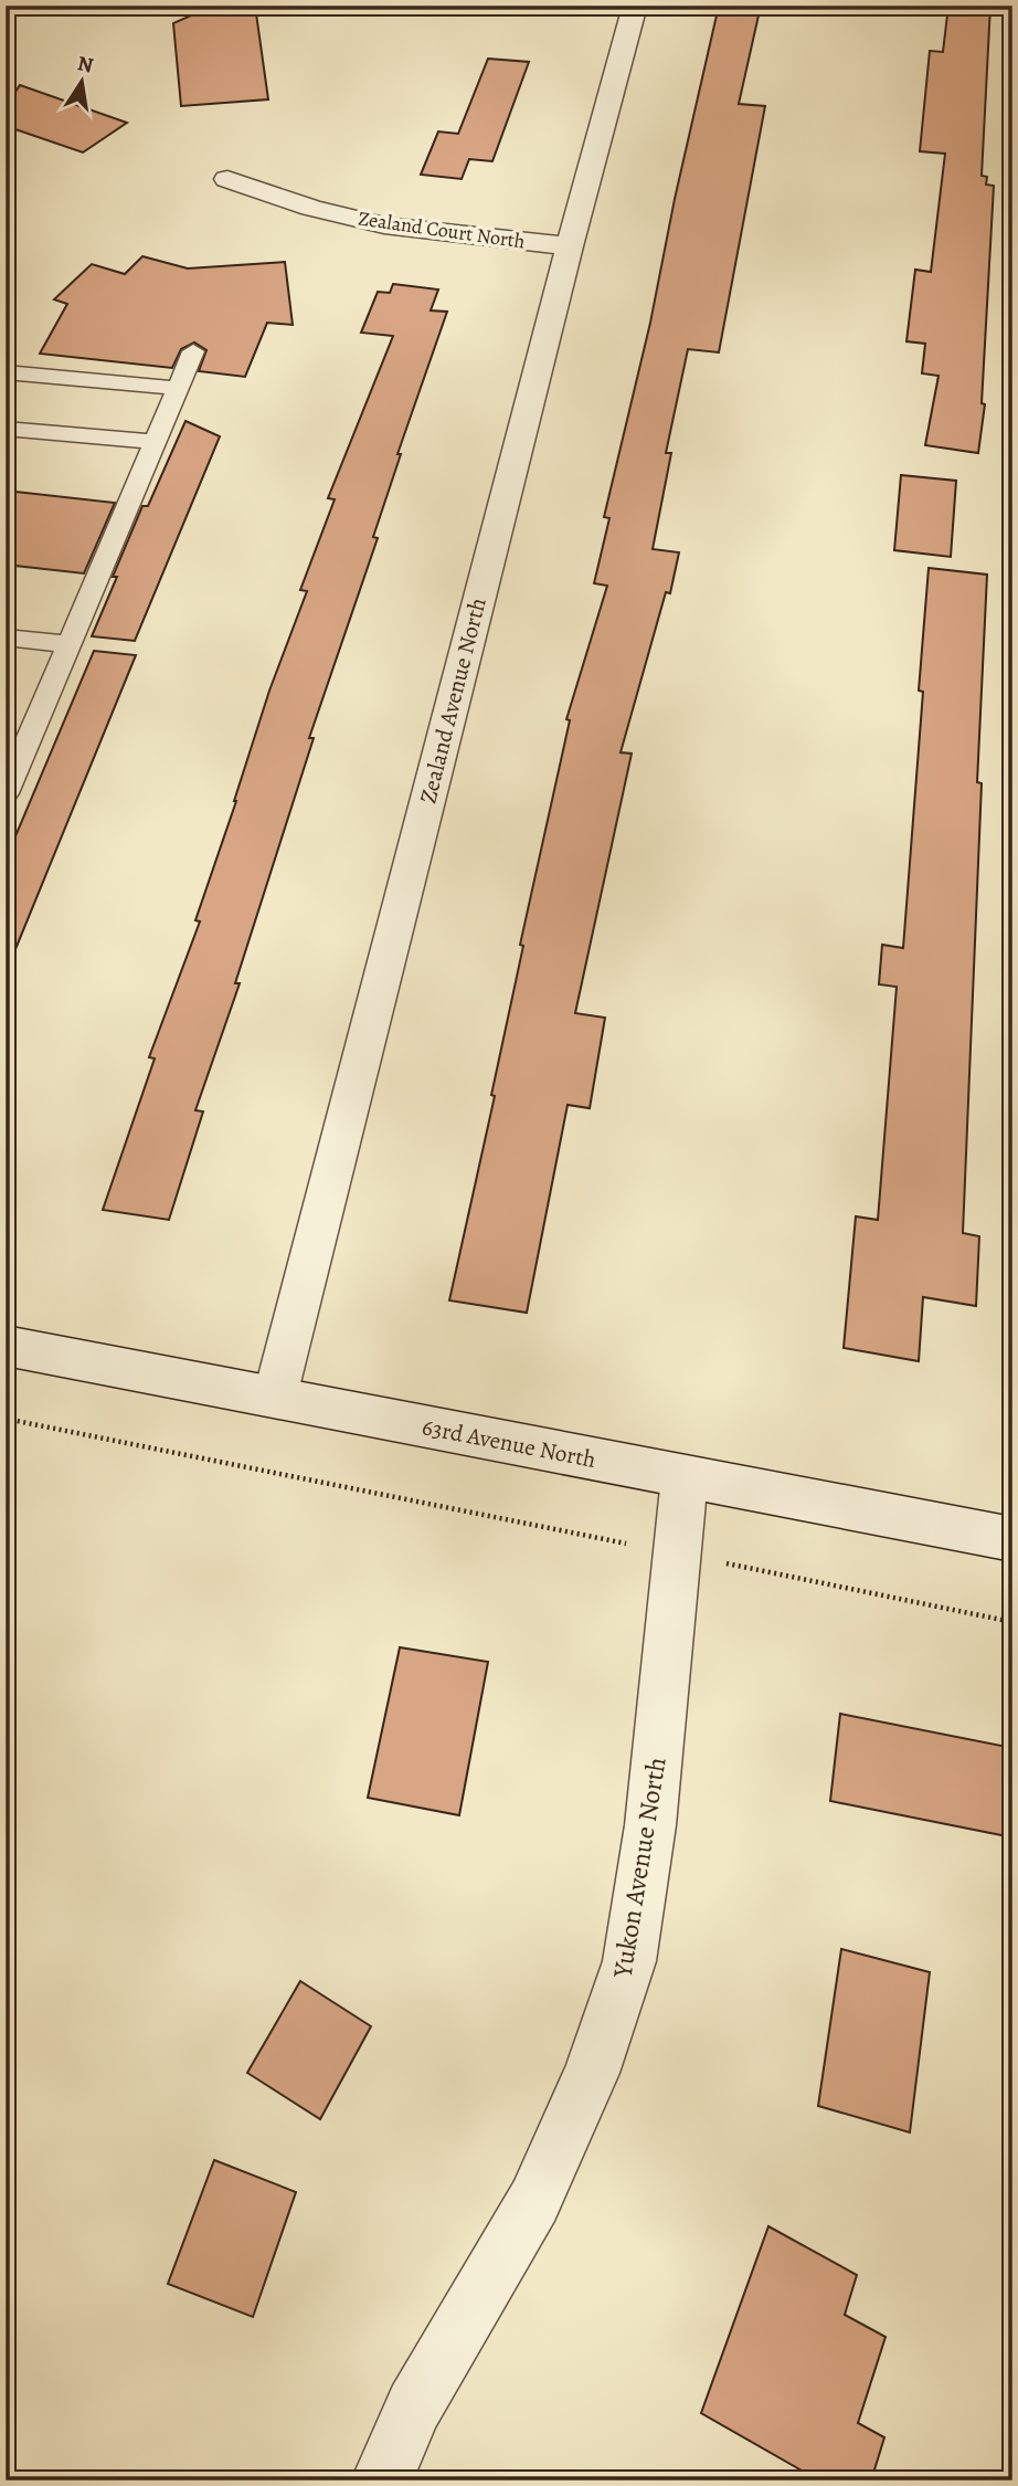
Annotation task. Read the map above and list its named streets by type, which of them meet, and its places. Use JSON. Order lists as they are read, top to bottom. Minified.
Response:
{"streets":{"street":["Zealand Court North","Zealand Avenue North","63rd Avenue North","Yukon Avenue North"]},"crossings":[["Zealand Court North","Zealand Avenue North"],["Zealand Avenue North","63rd Avenue North"],["63rd Avenue North","Yukon Avenue North"]],"north":"top"}
